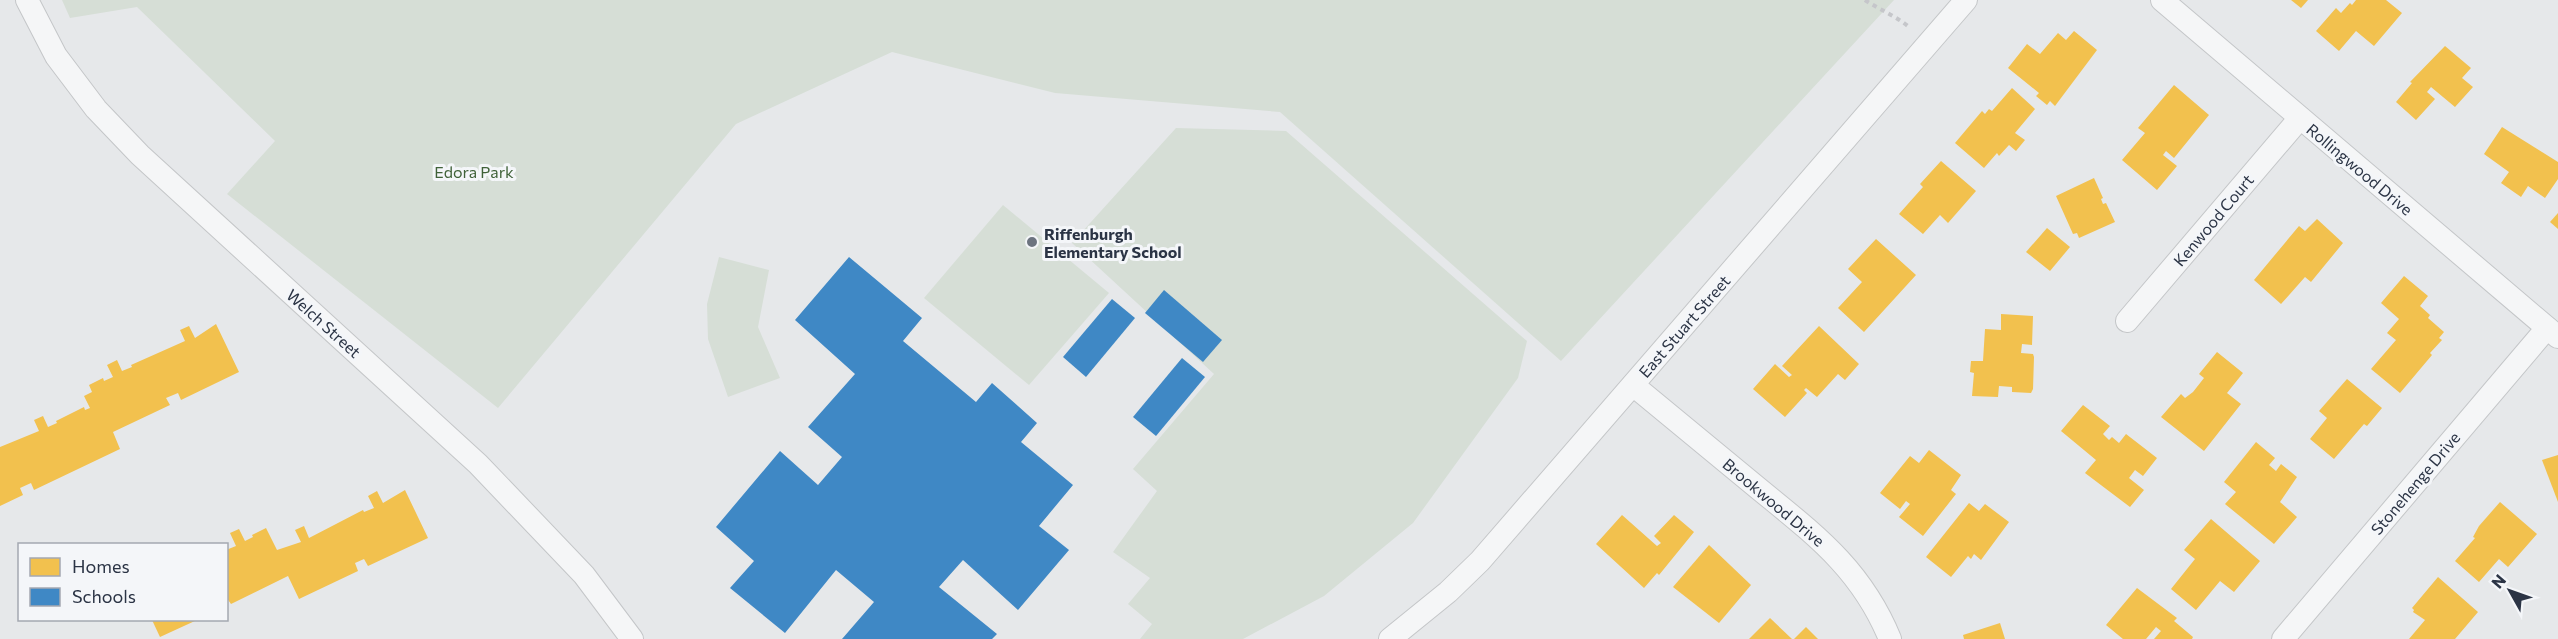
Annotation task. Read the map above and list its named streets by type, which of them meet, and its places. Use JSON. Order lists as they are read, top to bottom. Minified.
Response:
{"streets":{"street":["Rollingwood Drive","Kenwood Court","Welch Street","East Stuart Street","Stonehenge Drive","Brookwood Drive"]},"crossings":[["Rollingwood Drive","Kenwood Court"],["Rollingwood Drive","Stonehenge Drive"],["East Stuart Street","Brookwood Drive"]],"parks":["Edora Park"],"places":["Riffenburgh Elementary School"],"legend":["Homes","Schools"],"north":"top left"}
